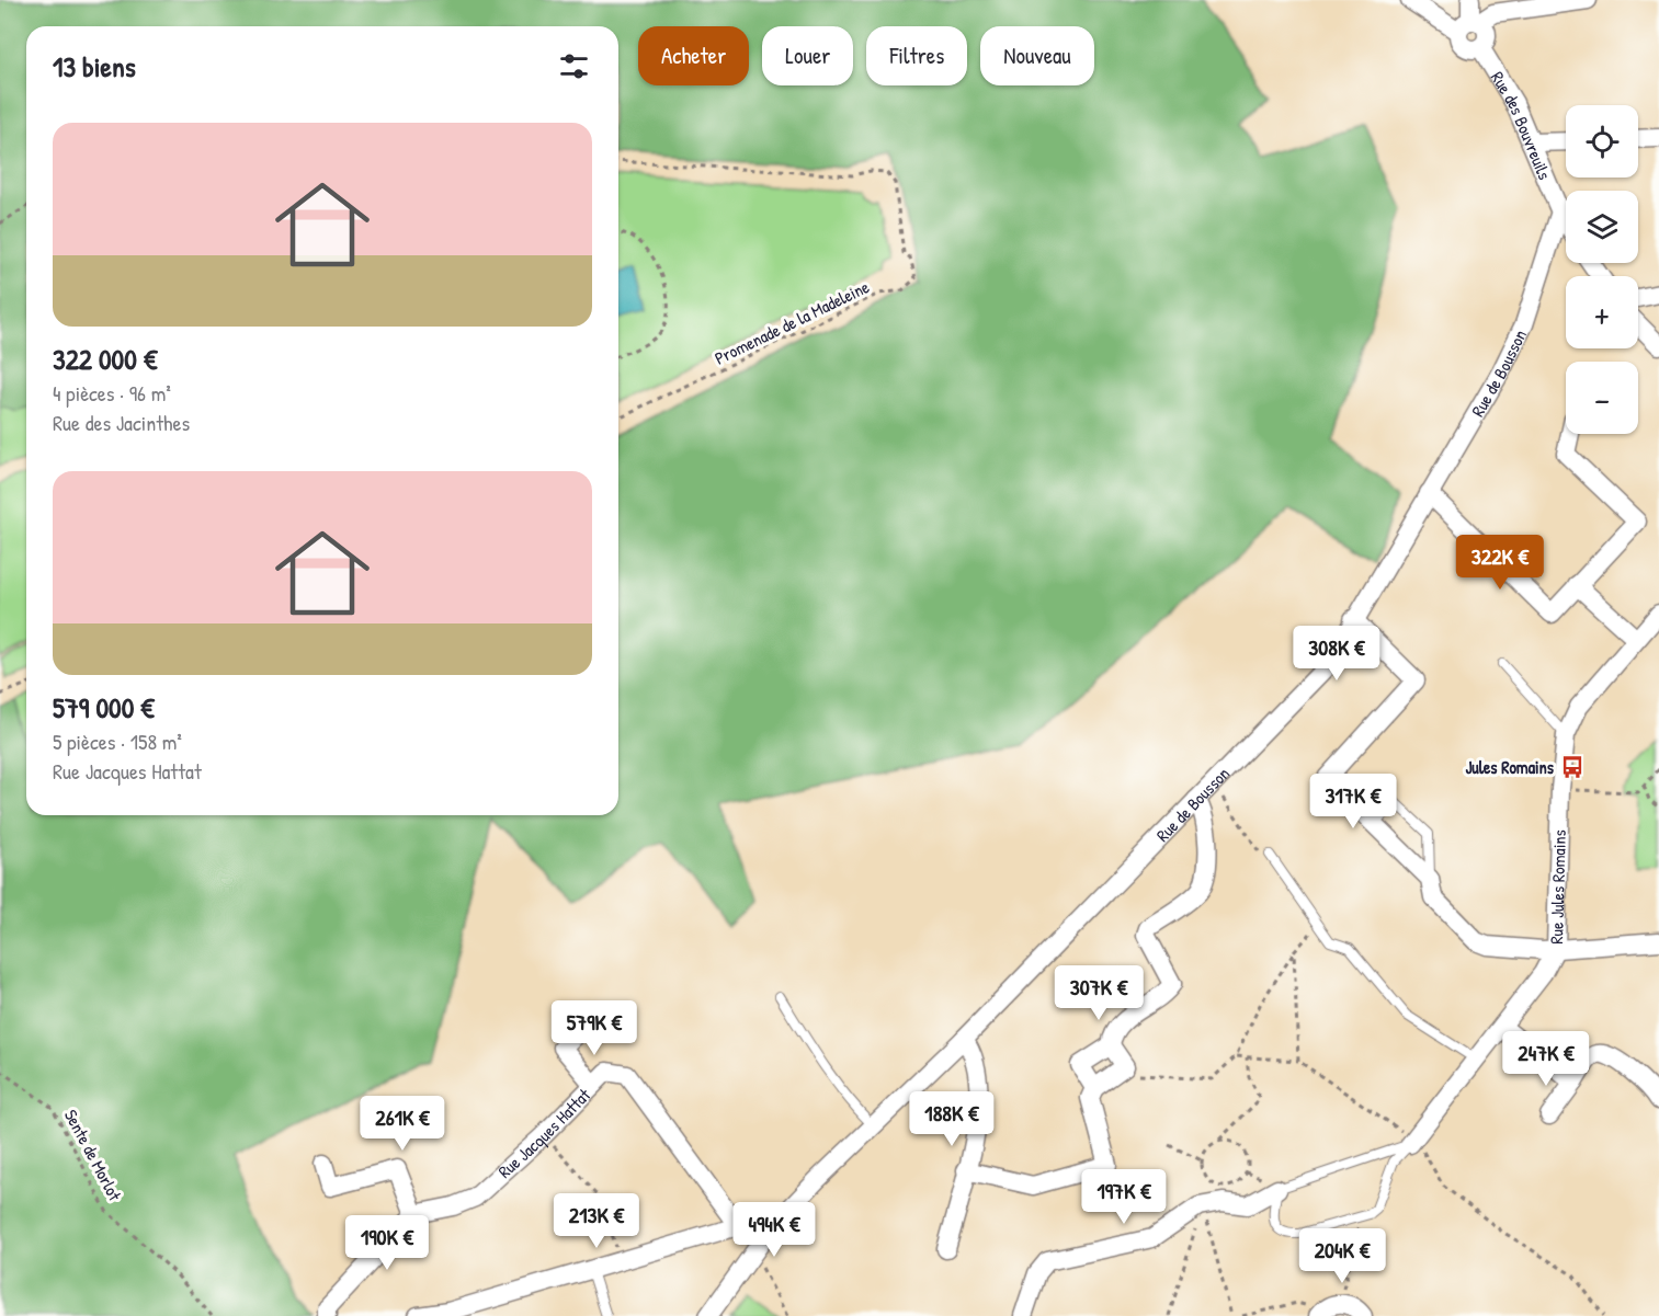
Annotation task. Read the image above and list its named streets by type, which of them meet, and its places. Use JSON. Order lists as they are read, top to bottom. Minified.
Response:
{"streets":{"street":["Rue des Bouvreuils","Rue de Bousson","Rue Jules Romains","Rue Jacques Hattat"],"path":["Promenade de la Madeleine","Sente de Morlot"]},"crossings":[["Rue des Bouvreuils","Rue de Bousson"]],"places":{"bus stop":["Jules Romains"]},"page":{"chip":["Acheter","Louer","Filtres","Nouveau"],"heading":"13 biens","map_buttons":["+","−"],"list":[{"name":"322 000 €","note":"4 pièces · 96 m² · Rue des Jacinthes"},{"name":"579 000 €","note":"5 pièces · 158 m² · Rue Jacques Hattat"}],"price":["322K €","308K €","317K €","307K €","579K €","247K €","188K €","261K €","197K €","213K €","494K €","190K €","204K €"]}}
